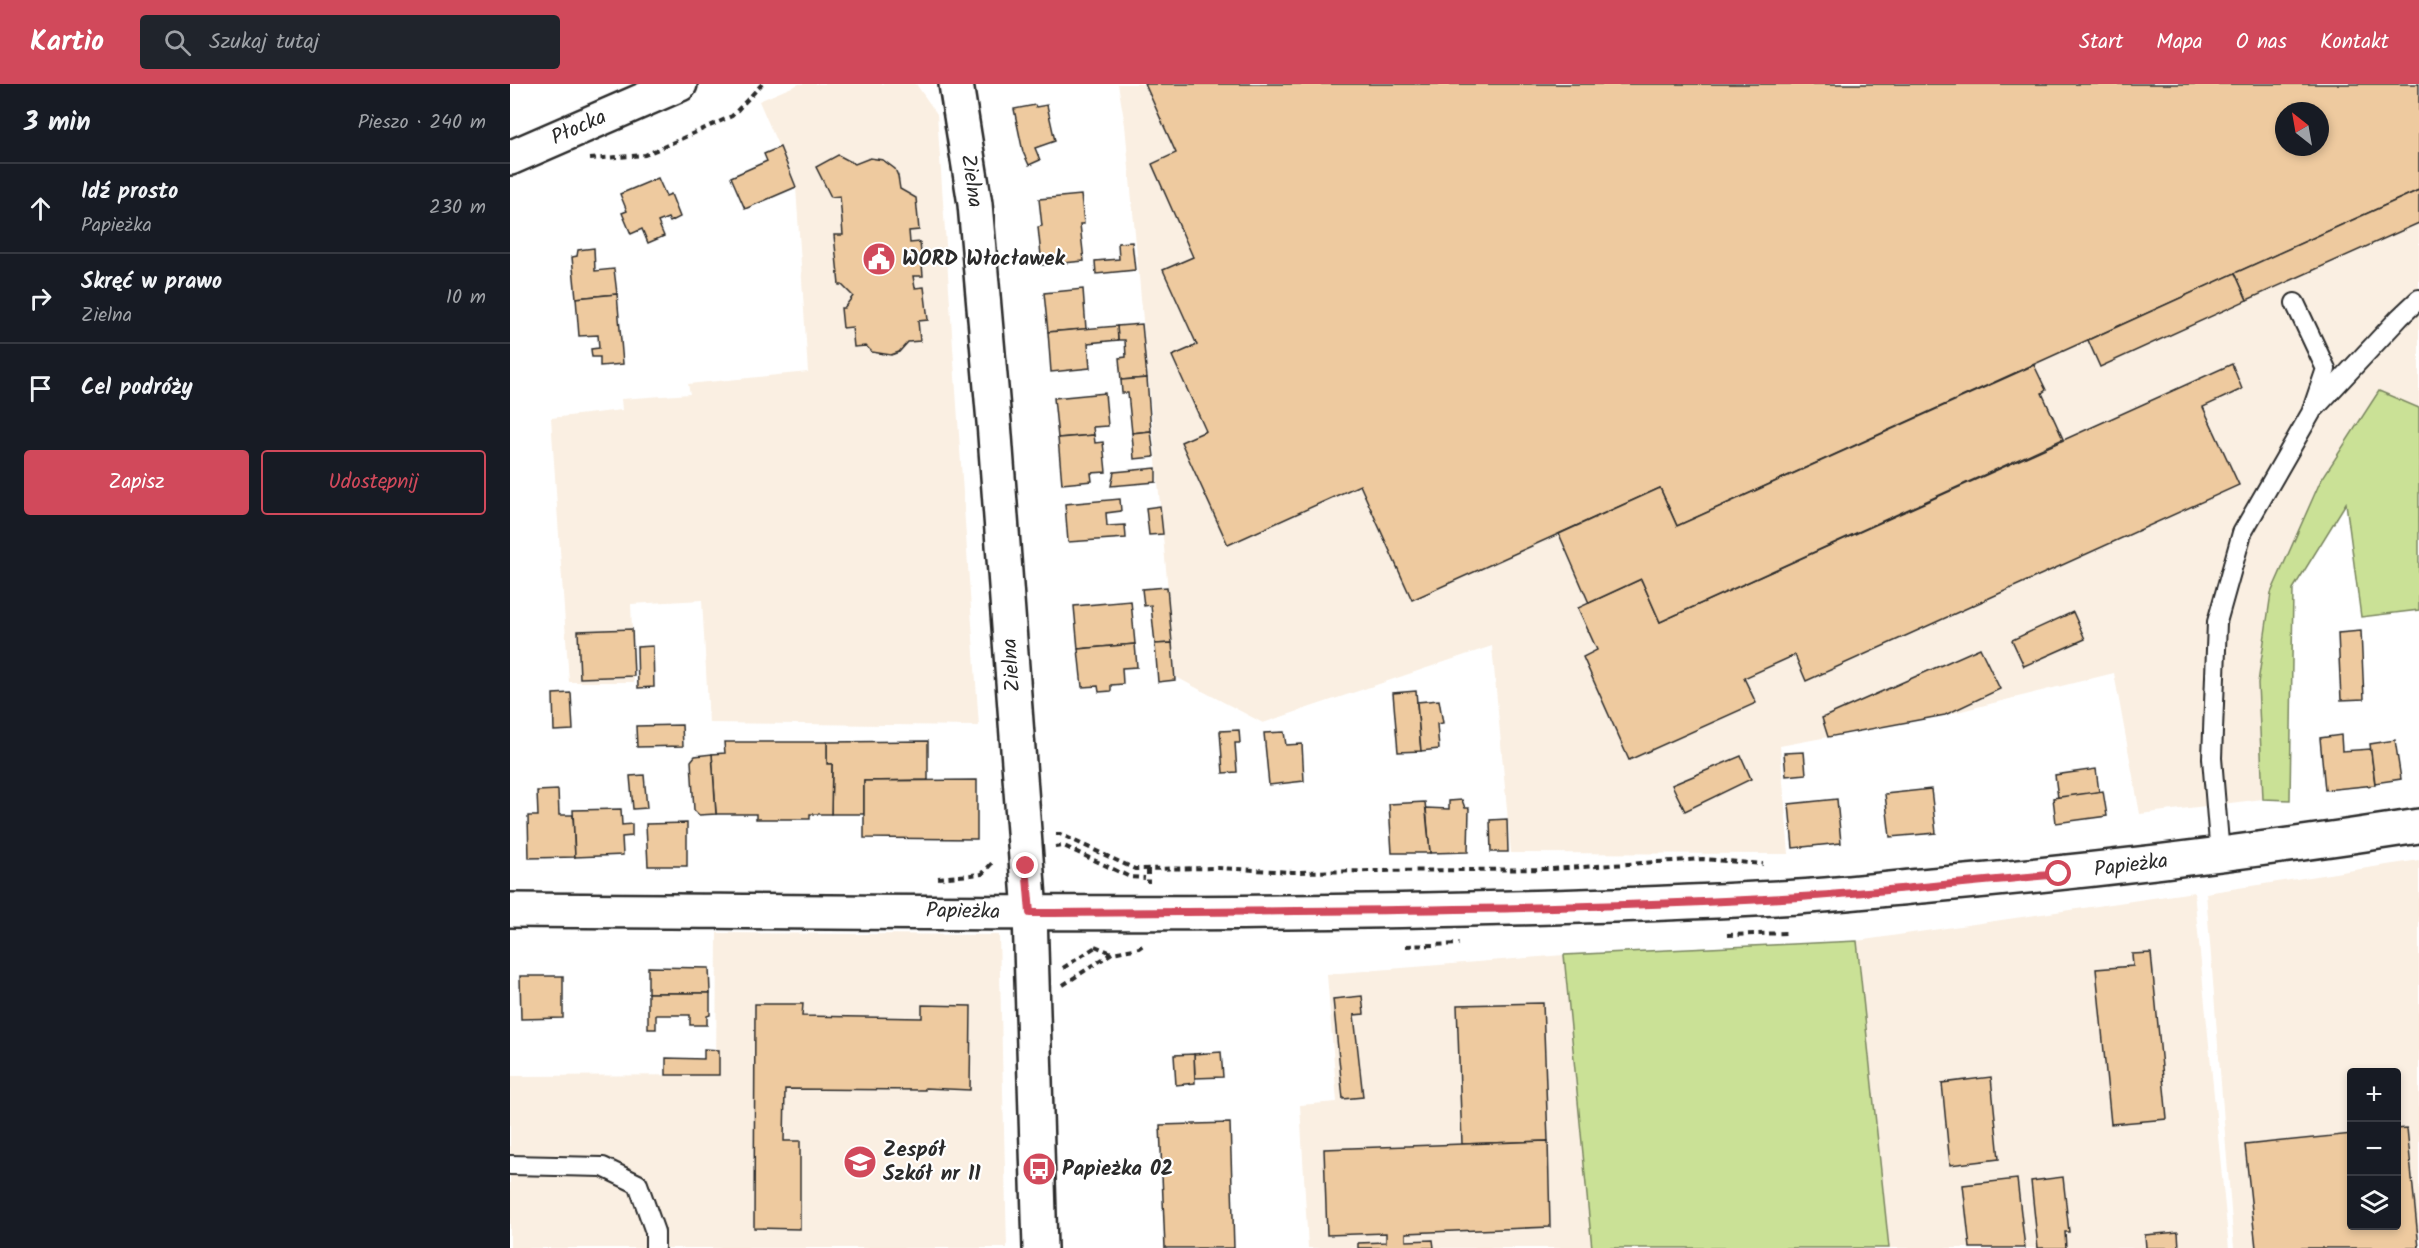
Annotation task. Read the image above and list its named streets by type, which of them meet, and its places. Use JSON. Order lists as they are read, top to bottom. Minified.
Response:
{"streets":{"street":["Płocka","Zielna","Papieżka"]},"crossings":[["Zielna","Papieżka"]],"places":{"public building":["WORD Włocławek"],"school or university":["Zespół Szkół nr 11"],"bus stop":["Papieżka 02"]},"north":"top left","page":{"header":"Kartio","search":"Szukaj tutaj","nav":["Start","Mapa","O nas","Kontakt"],"heading":["3 min","Pieszo · 240 m"],"list":[["Idź prosto","Papieżka","230 m"],["Skręć w prawo","Zielna","10 m"],"Cel podróży"],"buttons":["Zapisz","Udostępnij"],"map_buttons":["+","−"]}}
